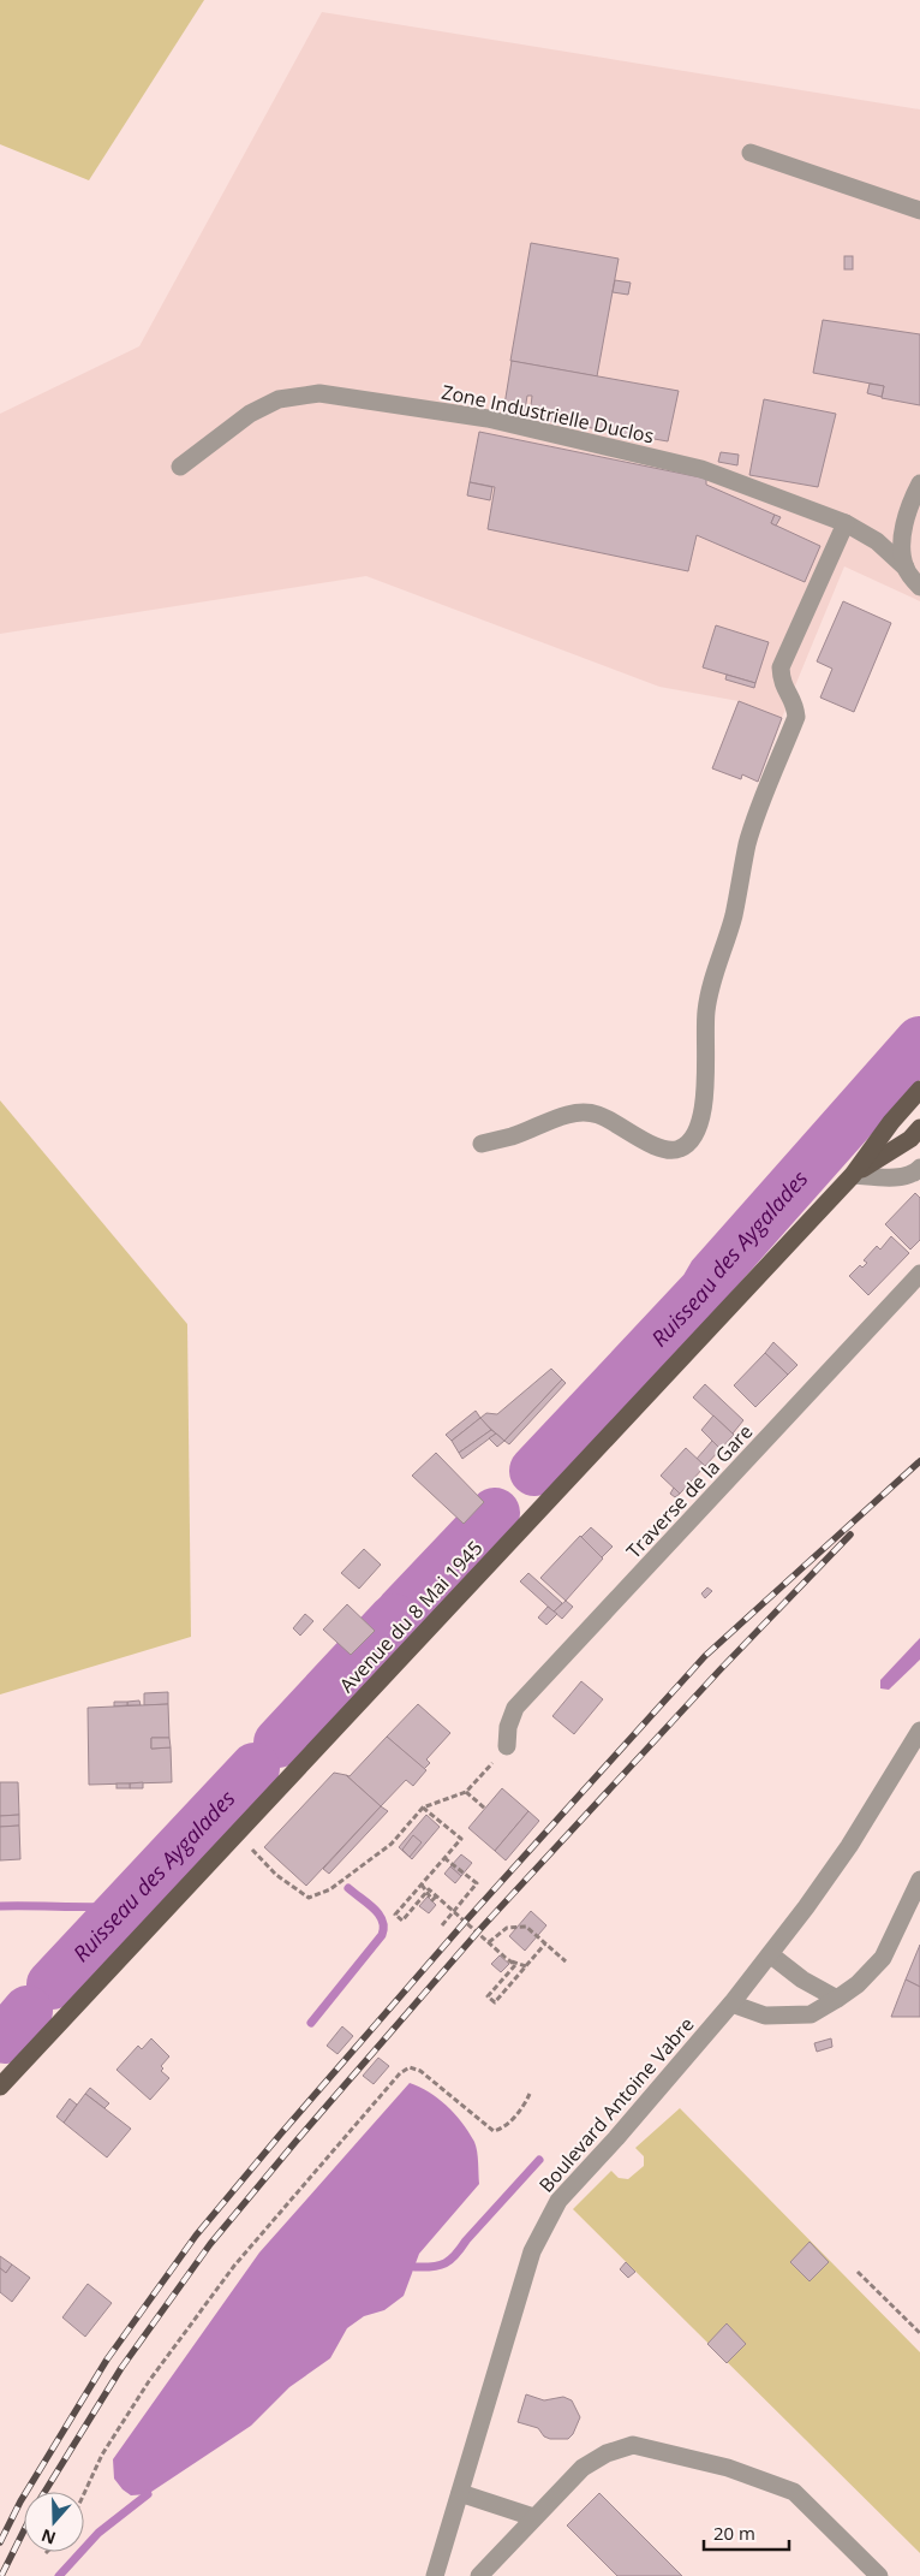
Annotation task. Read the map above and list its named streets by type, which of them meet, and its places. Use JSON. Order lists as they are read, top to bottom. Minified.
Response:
{"streets":{"main road":["Avenue du 8 Mai 1945"],"street":["Zone Industrielle Duclos","Traverse de la Gare","Boulevard Antoine Vabre"]},"water":["Ruisseau des Aygalades"],"scale_bar":"20 m","north":"bottom"}
